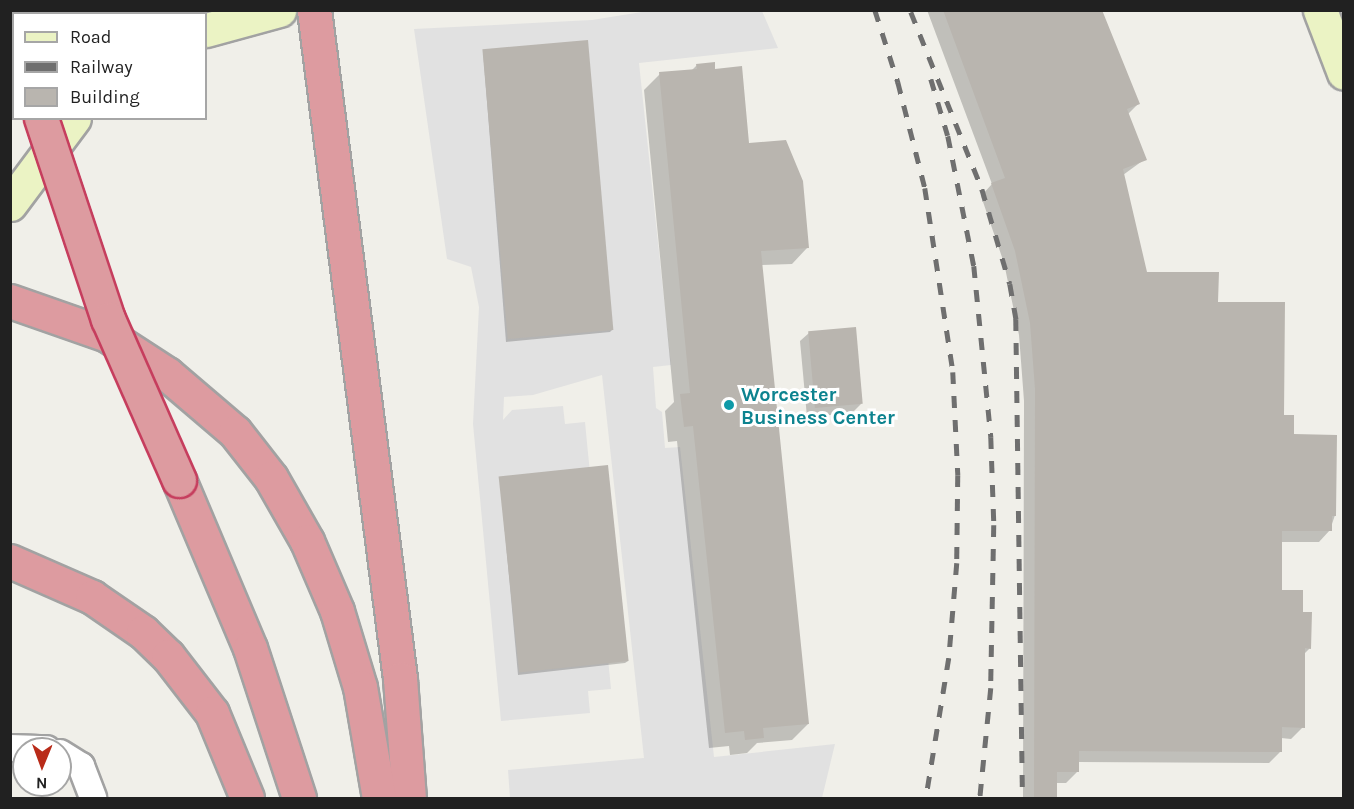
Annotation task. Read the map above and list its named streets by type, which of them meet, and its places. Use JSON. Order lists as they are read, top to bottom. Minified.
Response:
{"places":["Worcester Business Center"],"legend":["Road","Railway","Building"],"north":"bottom"}
